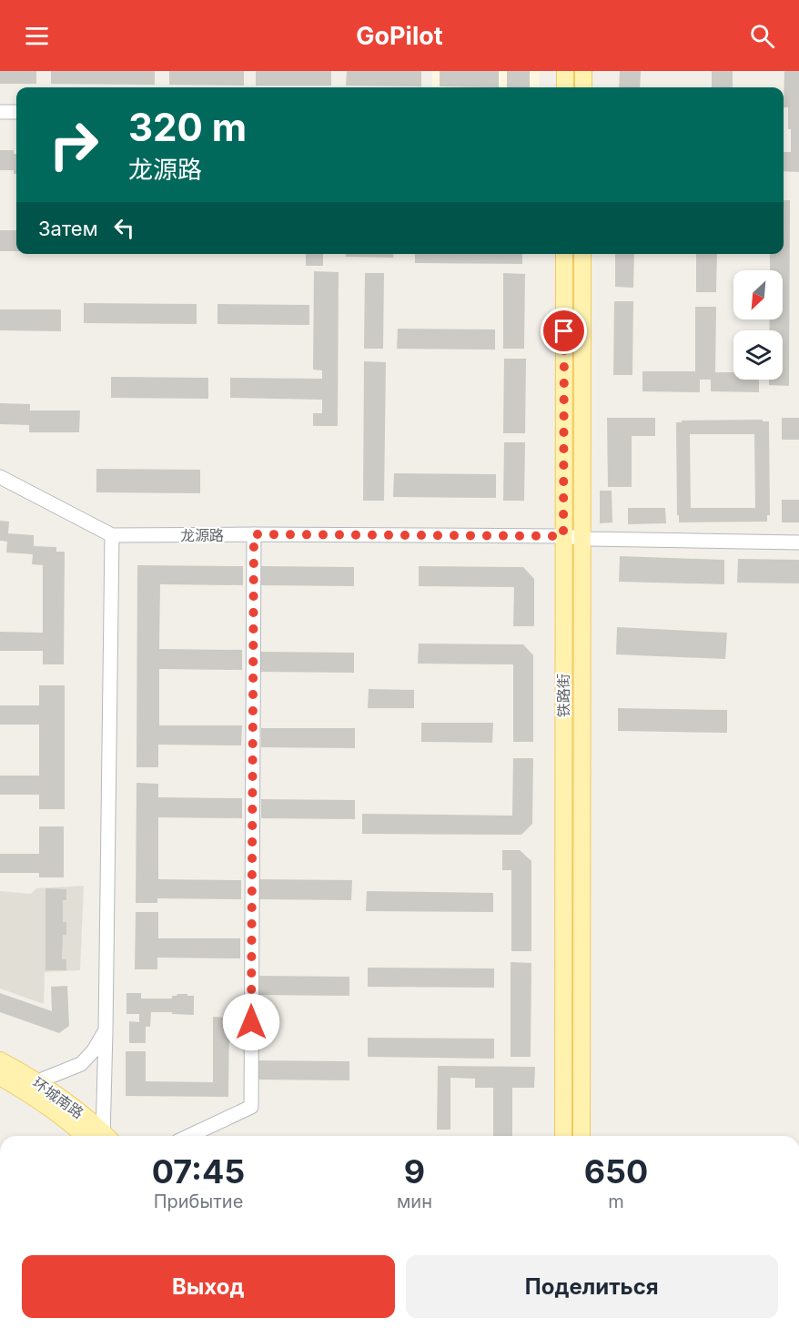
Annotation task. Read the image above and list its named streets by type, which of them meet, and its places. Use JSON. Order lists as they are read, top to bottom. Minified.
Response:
{"streets":{"main road":["铁路街","环城南路"],"street":["龙源路"]},"crossings":[["龙源路","铁路街"]],"north":"bottom left","page":{"header":"GoPilot","turn":["320 m","龙源路"],"then":"Затем","eta":["07:45","Прибытие","9","мин","650","m"],"buttons":["Выход","Поделиться"]}}
